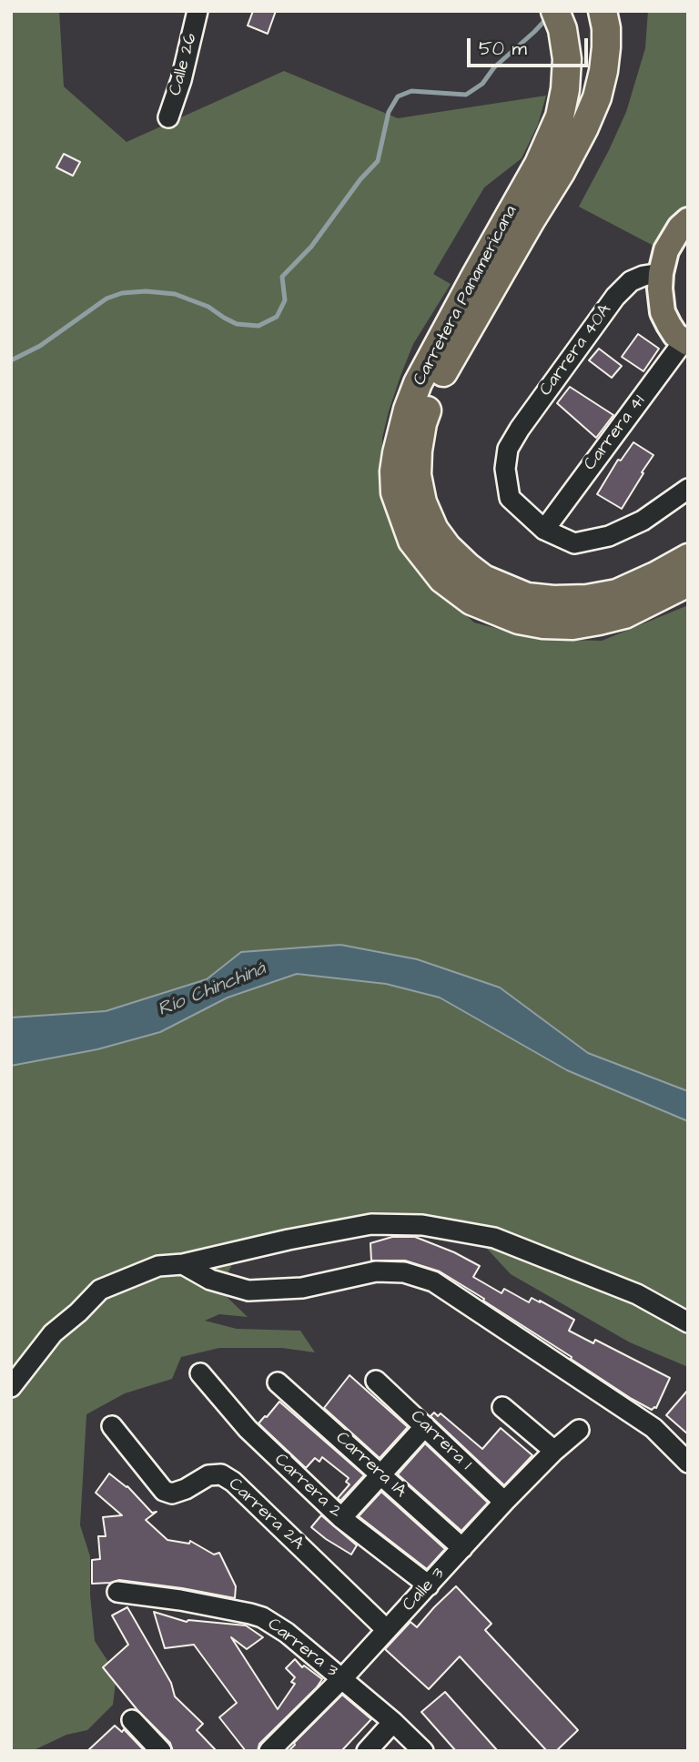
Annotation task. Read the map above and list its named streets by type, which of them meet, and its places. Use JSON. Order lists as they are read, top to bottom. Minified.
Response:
{"streets":{"highway":["Carretera Panamericana"],"street":["Calle 26","Carrera 40A","Carrera 41","Carrera 1","Carrera 1A","Carrera 2","Carrera 2A","Calle 3","Carrera 3"]},"crossings":[["Carrera 40A","Carrera 41"],["Carrera 1","Calle 3"],["Carrera 1A","Calle 3"],["Carrera 2","Calle 3"],["Carrera 2A","Calle 3"],["Calle 3","Carrera 3"]],"water":["Río Chinchiná"],"scale_bar":"50 m"}
